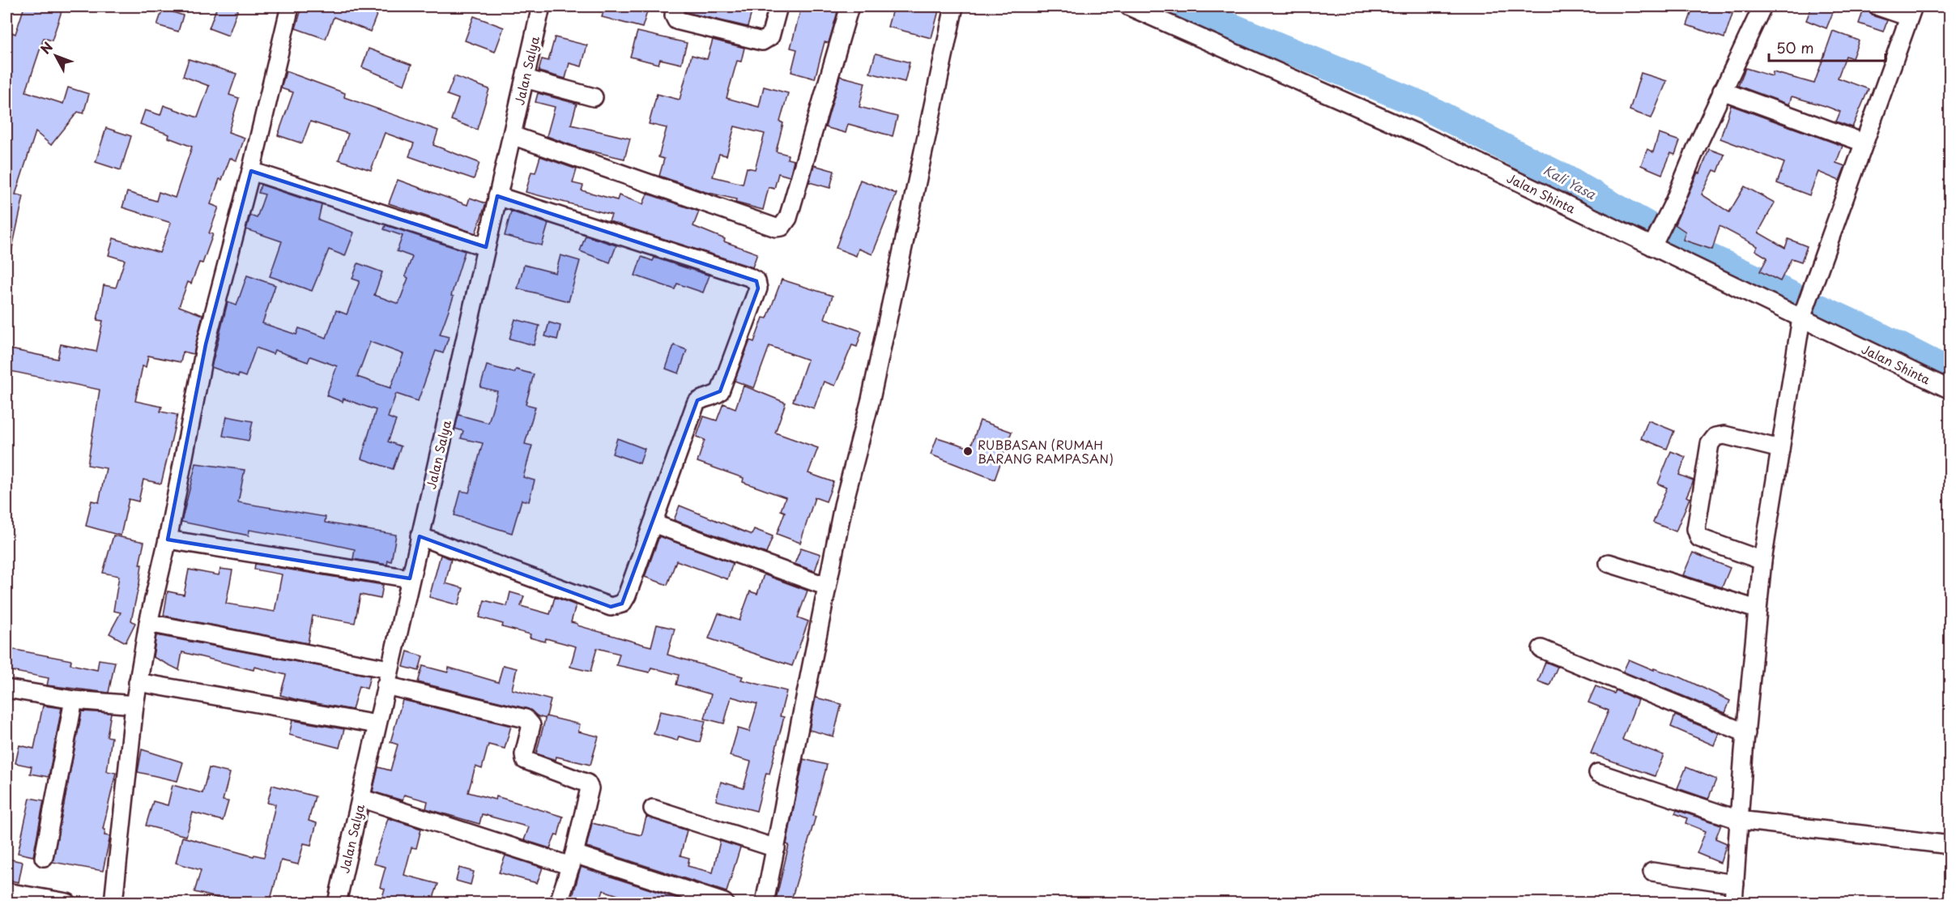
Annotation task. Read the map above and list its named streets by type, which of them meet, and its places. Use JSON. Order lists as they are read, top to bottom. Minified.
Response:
{"streets":{"street":["Jalan Salya","Jalan Shinta"]},"water":["Kali Yasa"],"places":["RUBBASAN (RUMAH BARANG RAMPASAN)"],"scale_bar":"50 m","north":"top left"}
